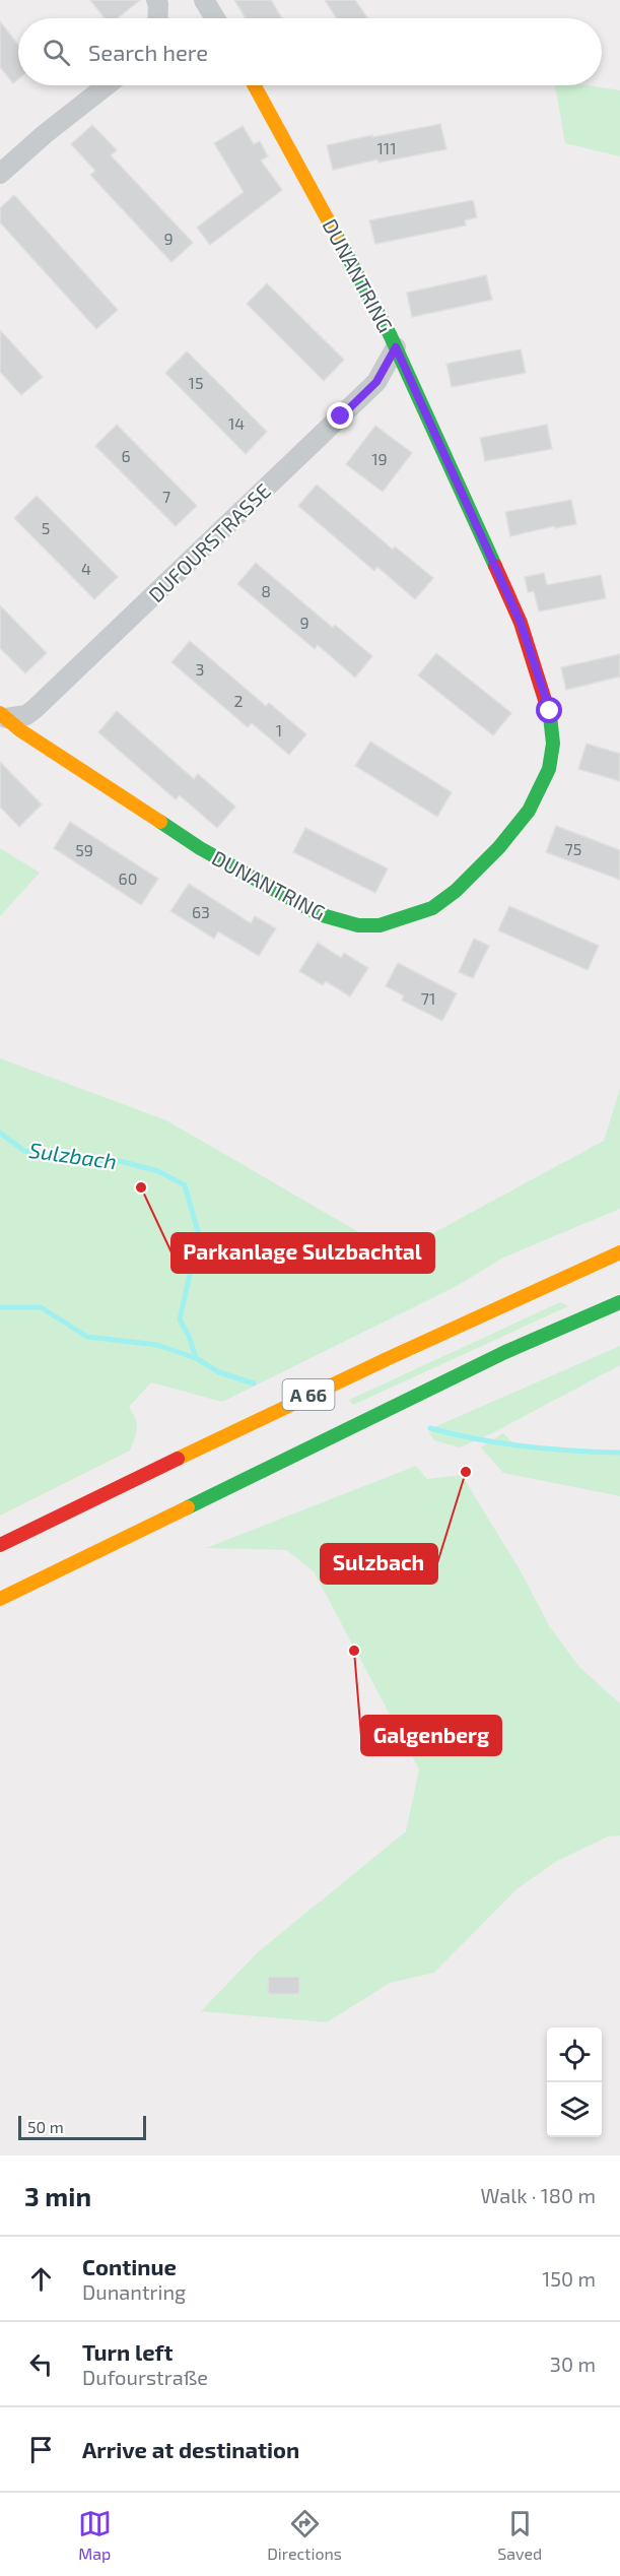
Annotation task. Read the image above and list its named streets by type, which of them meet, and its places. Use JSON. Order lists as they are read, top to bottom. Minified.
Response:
{"streets":{"main road":["DUNANTRING","A 66"],"street":["DUFOURSTRASSE"]},"crossings":[["DUNANTRING","DUFOURSTRASSE"]],"water":["Sulzbach"],"places":["Parkanlage Sulzbachtal","Sulzbach","Galgenberg"],"house_numbers":["111","9","15","14","6","19","7","5","4","8","9","3","2","1","75","59","60","63","71"],"scale_bar":"50 m","page":{"search":"Search here","scale":"50 m","heading":["3 min","Walk · 180 m"],"list":[["Continue","Dunantring","150 m"],["Turn left","Dufourstraße","30 m"],"Arrive at destination"],"nav":["Map","Directions","Saved"]}}
